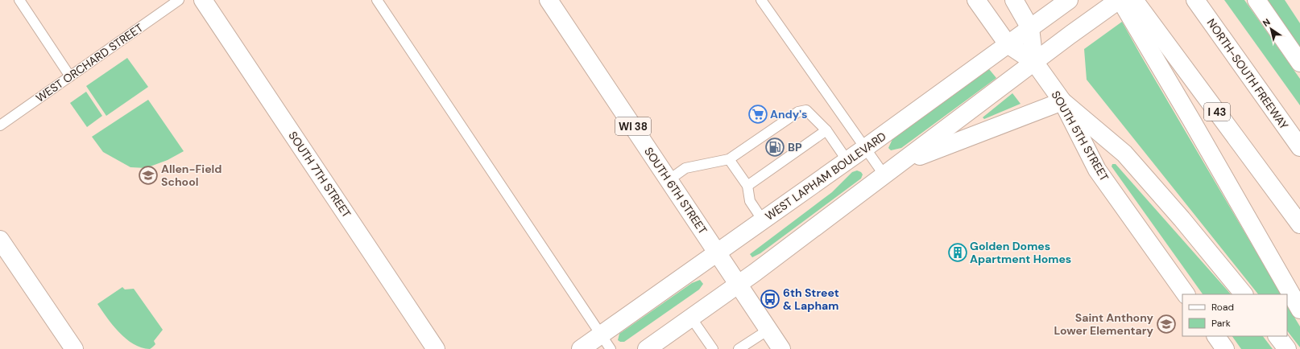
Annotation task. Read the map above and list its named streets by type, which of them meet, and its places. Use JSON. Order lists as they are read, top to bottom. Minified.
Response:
{"streets":{"main road":["NORTH-SOUTH FREEWAY","I 43","WI 38","SOUTH 5TH STREET","SOUTH 7TH STREET","WEST LAPHAM BOULEVARD","SOUTH 6TH STREET"],"lane":["WEST ORCHARD STREET"]},"crossings":[["SOUTH 5TH STREET","WEST LAPHAM BOULEVARD"],["WEST LAPHAM BOULEVARD","SOUTH 6TH STREET"]],"places":{"supermarket":["Andy's"],"fuel station":["BP"],"school or university":["Allen-Field School","Saint Anthony Lower Elementary"],"building":["Golden Domes Apartment Homes"],"bus stop":["6th Street & Lapham"]},"legend":["Road","Park"],"north":"top left"}
